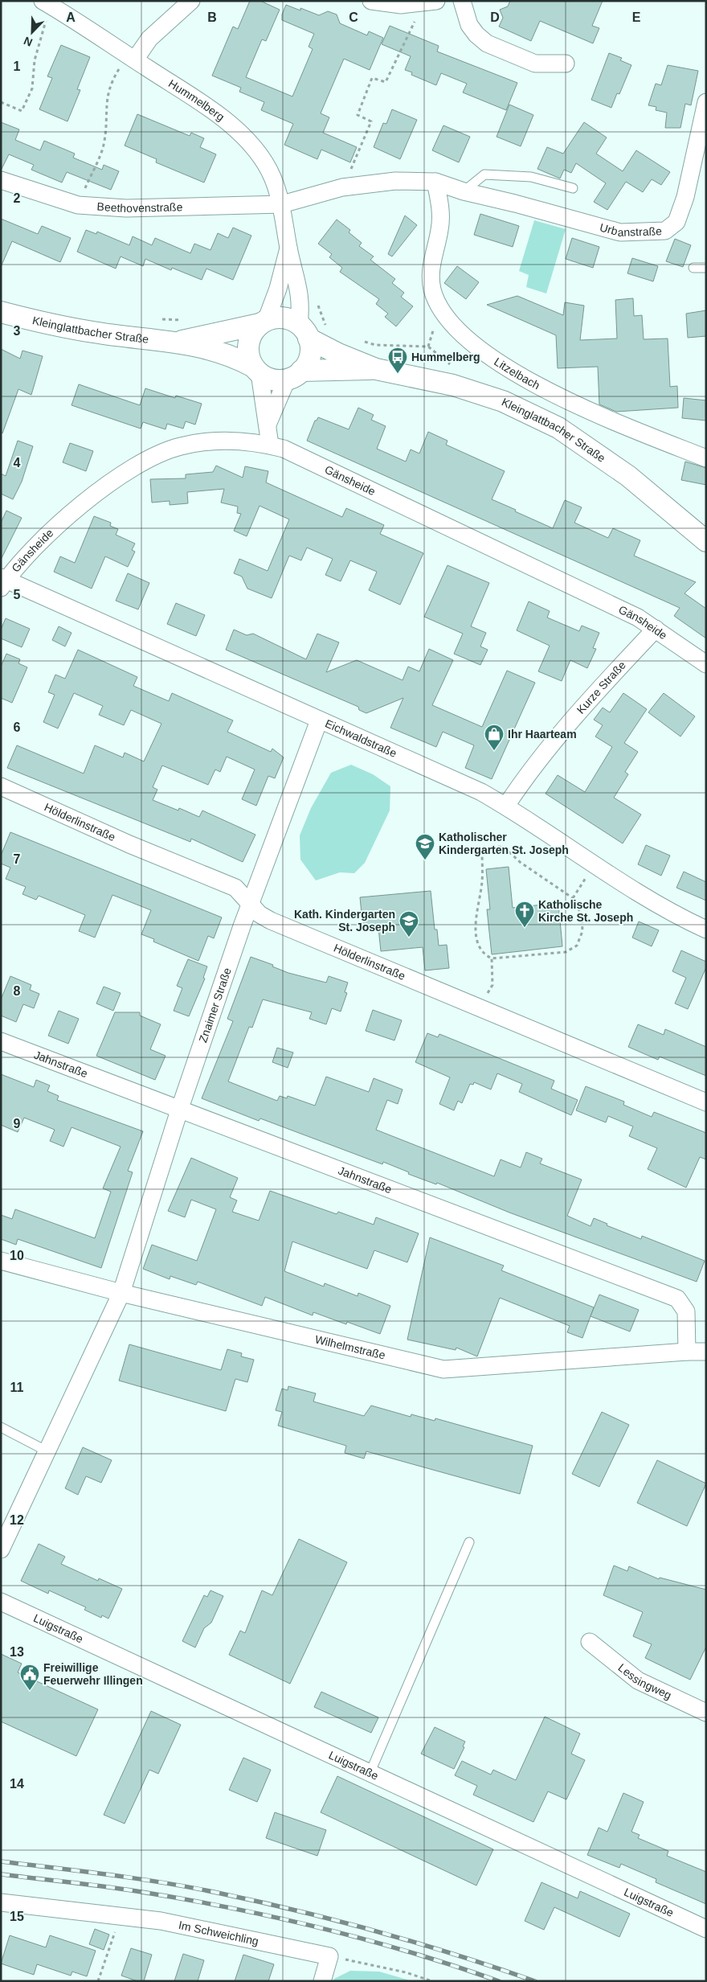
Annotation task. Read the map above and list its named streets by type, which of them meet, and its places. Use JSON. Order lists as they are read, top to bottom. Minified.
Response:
{"streets":{"street":["Hummelberg","Beethovenstraße","Urbanstraße","Kleinglattbacher Straße","Litzelbach","Gänsheide","Kurze Straße","Eichwaldstraße","Hölderlinstraße","Znaimer Straße","Jahnstraße","Wilhelmstraße","Luigstraße","Lessingweg","Im Schweichling"]},"crossings":[["Hummelberg","Beethovenstraße"],["Hummelberg","Urbanstraße"],["Hummelberg","Kleinglattbacher Straße"],["Beethovenstraße","Urbanstraße"],["Urbanstraße","Litzelbach"],["Gänsheide","Kurze Straße"],["Gänsheide","Eichwaldstraße"],["Kurze Straße","Eichwaldstraße"],["Eichwaldstraße","Znaimer Straße"],["Hölderlinstraße","Znaimer Straße"],["Znaimer Straße","Jahnstraße"],["Znaimer Straße","Wilhelmstraße"],["Jahnstraße","Wilhelmstraße"]],"places":{"bus stop":["Hummelberg"],"shop":["Ihr Haarteam"],"school or university":["Katholischer Kindergarten St. Joseph","Kath. Kindergarten St. Joseph"],"church":["Katholische Kirche St. Joseph"],"public building":["Freiwillige Feuerwehr Illingen"]},"north":"bottom left","grid":{"columns":["A","B","C","D","E"],"rows":["1","2","3","4","5","6","7","8","9","10","11","12","13","14","15"]}}
